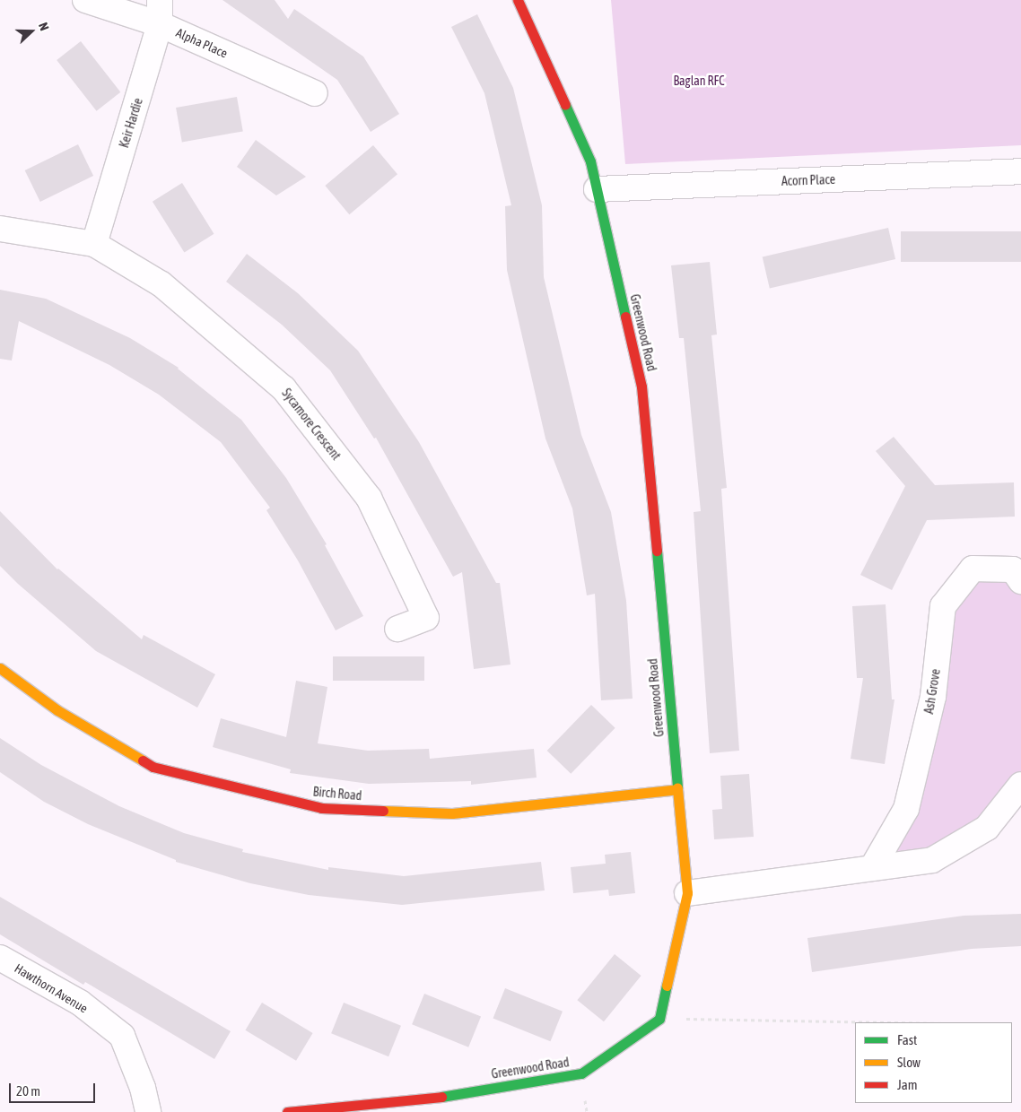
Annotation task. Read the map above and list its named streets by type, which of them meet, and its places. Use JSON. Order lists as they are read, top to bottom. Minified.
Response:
{"streets":{"street":["Alpha Place","Keir Hardie","Acorn Place","Greenwood Road","Sycamore Crescent","Ash Grove","Birch Road","Hawthorn Avenue"]},"crossings":[["Alpha Place","Keir Hardie"],["Keir Hardie","Sycamore Crescent"],["Acorn Place","Greenwood Road"],["Greenwood Road","Birch Road"]],"parks":["Baglan RFC"],"legend":["Fast","Slow","Jam"],"scale_bar":"20 m","north":"right"}
